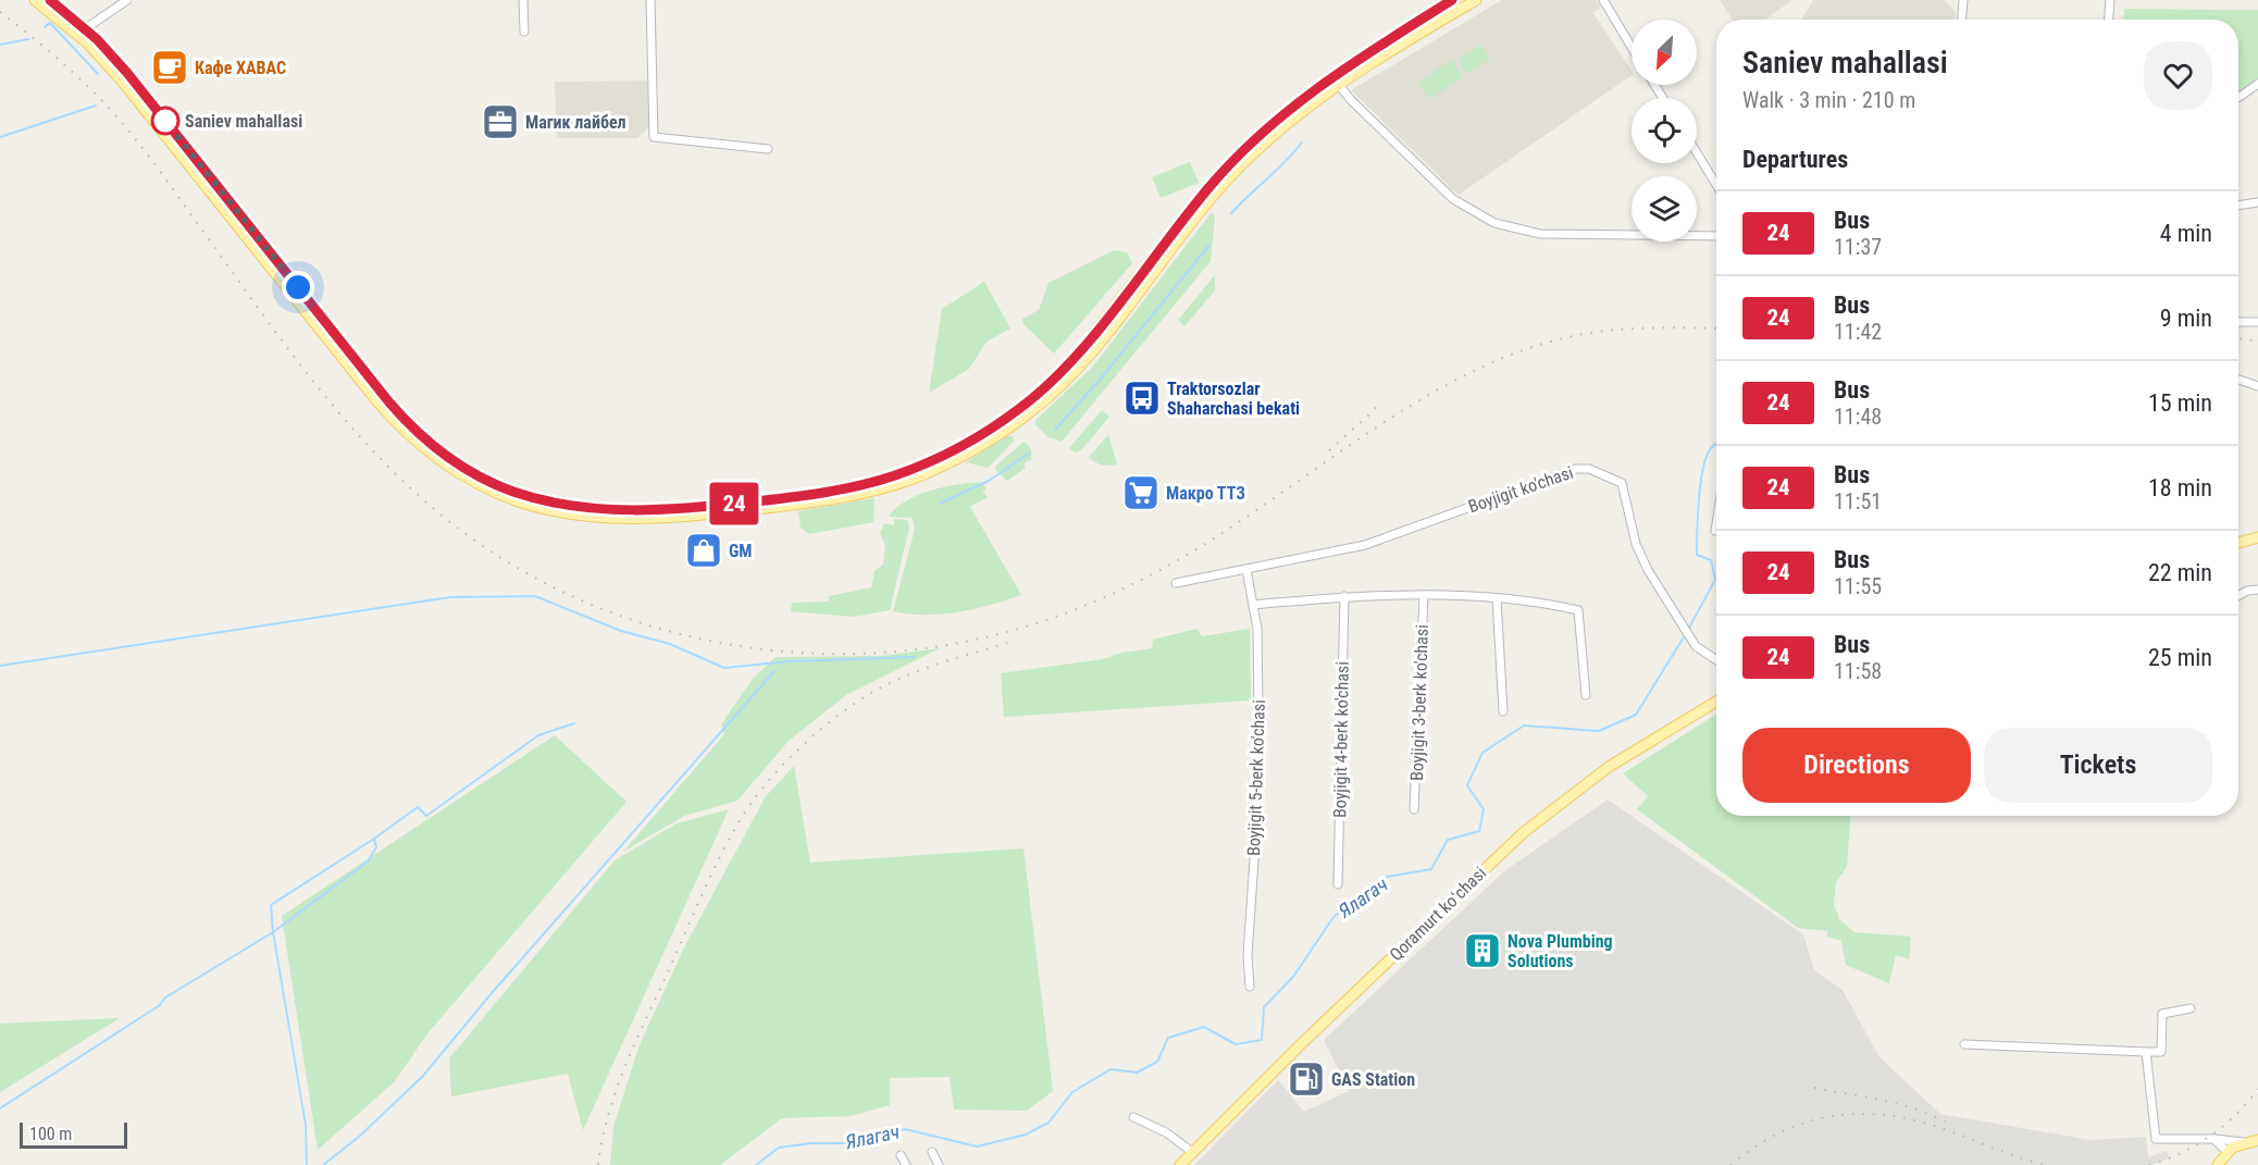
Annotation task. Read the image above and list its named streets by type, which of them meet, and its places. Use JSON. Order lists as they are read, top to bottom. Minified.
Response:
{"streets":{"main road":["Qoramurt koʻchasi"],"street":["Boyjigit ko'chasi","Boyjigit 3-berk ko'chasi","Boyjigit 4-berk ko'chasi","Boyjigit 5-berk ko'chasi"]},"crossings":[["Boyjigit ko'chasi","Boyjigit 5-berk ko'chasi"]],"water":["Ялагач"],"places":{"cafe":["Кафе ХАВАС"],"other":["Saniev mahallasi"],"office":["Магик лайбел"],"bus stop":["Traktorsozlar Shaharchasi bekati"],"supermarket":["Макро ТТЗ"],"shop":["GM"],"building":["Nova Plumbing Solutions"],"fuel station":["GAS Station"]},"lines":["bus line 24"],"scale_bar":"100 m","north":"bottom left","page":{"on_map":"24","heading":[["Saniev mahallasi","Walk · 3 min · 210 m"],"Departures"],"list":[{"mark":"24","name":"Bus","note":"11:37","value":"4 min"},{"mark":"24","name":"Bus","note":"11:42","value":"9 min"},{"mark":"24","name":"Bus","note":"11:48","value":"15 min"},{"mark":"24","name":"Bus","note":"11:51","value":"18 min"},{"mark":"24","name":"Bus","note":"11:55","value":"22 min"},{"mark":"24","name":"Bus","note":"11:58","value":"25 min"}],"buttons":["Directions","Tickets"],"scale":"100 m"}}
